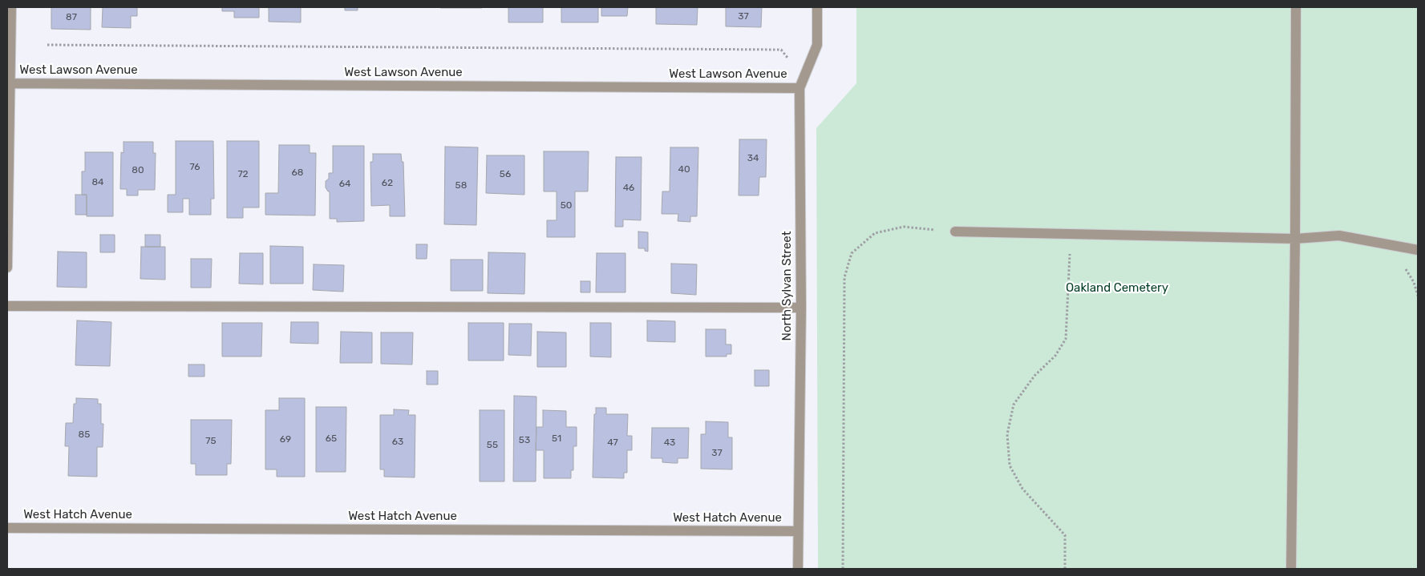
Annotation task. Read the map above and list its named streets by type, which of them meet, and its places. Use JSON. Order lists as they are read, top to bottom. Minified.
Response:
{"streets":{"street":["West Lawson Avenue","North Sylvan Street","West Hatch Avenue"]},"crossings":[["West Lawson Avenue","North Sylvan Street"],["North Sylvan Street","West Hatch Avenue"]],"parks":["Oakland Cemetery"],"house_numbers":["37","87","34","76","40","80","68","72","56","84","62","64","58","46","50","85","65","51","69","53","75","63","47","43","55","37"]}
